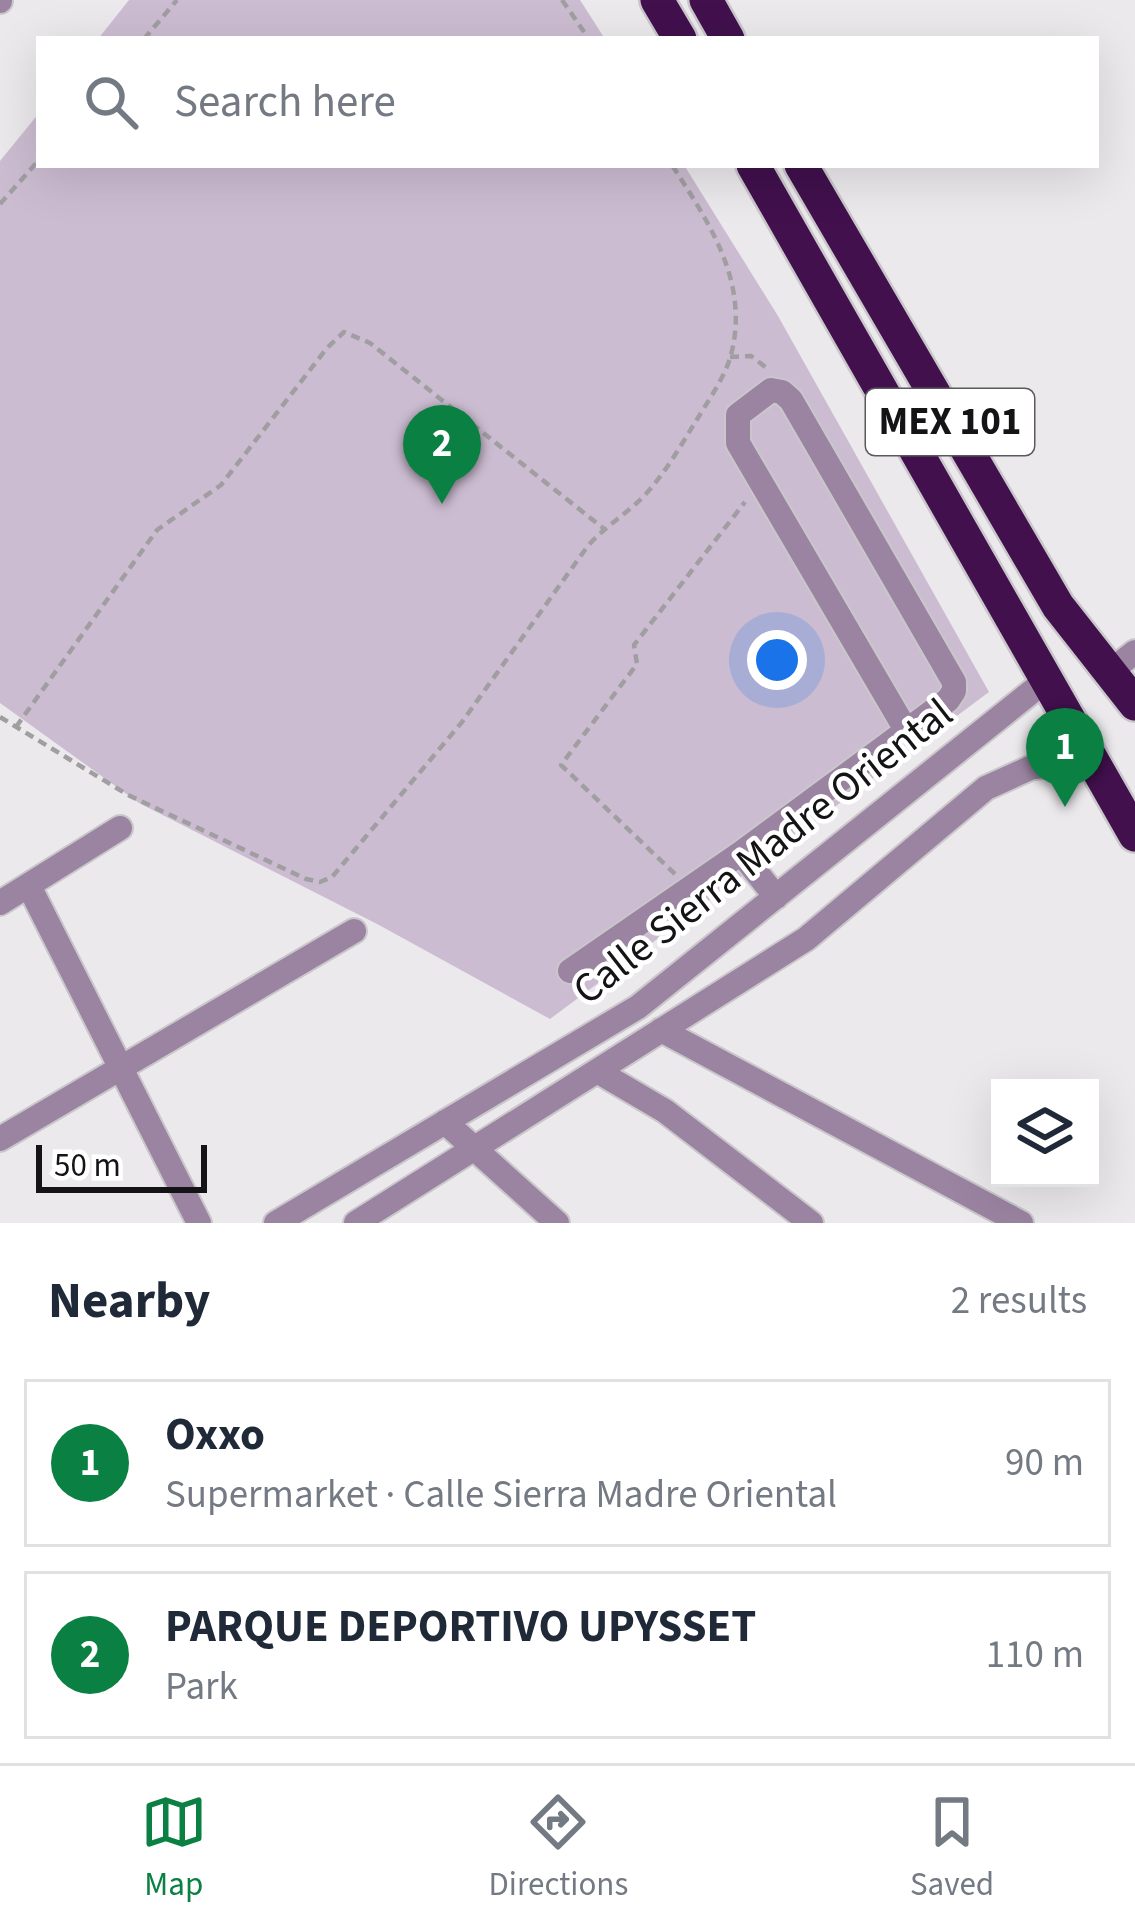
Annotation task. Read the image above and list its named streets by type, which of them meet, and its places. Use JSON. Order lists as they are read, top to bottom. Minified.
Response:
{"streets":{"highway":["MEX 101"],"street":["Calle Sierra Madre Oriental"]},"crossings":[["MEX 101","Calle Sierra Madre Oriental"]],"scale_bar":"50 m","page":{"search":"Search here","pins":["2","1"],"scale":"50 m","heading":["Nearby","2 results"],"list":[{"mark":"1","name":"Oxxo","note":"Supermarket · Calle Sierra Madre Oriental","value":"90 m"},{"mark":"2","name":"PARQUE DEPORTIVO UPYSSET","note":"Park","value":"110 m"}],"nav":["Map","Directions","Saved"]}}
